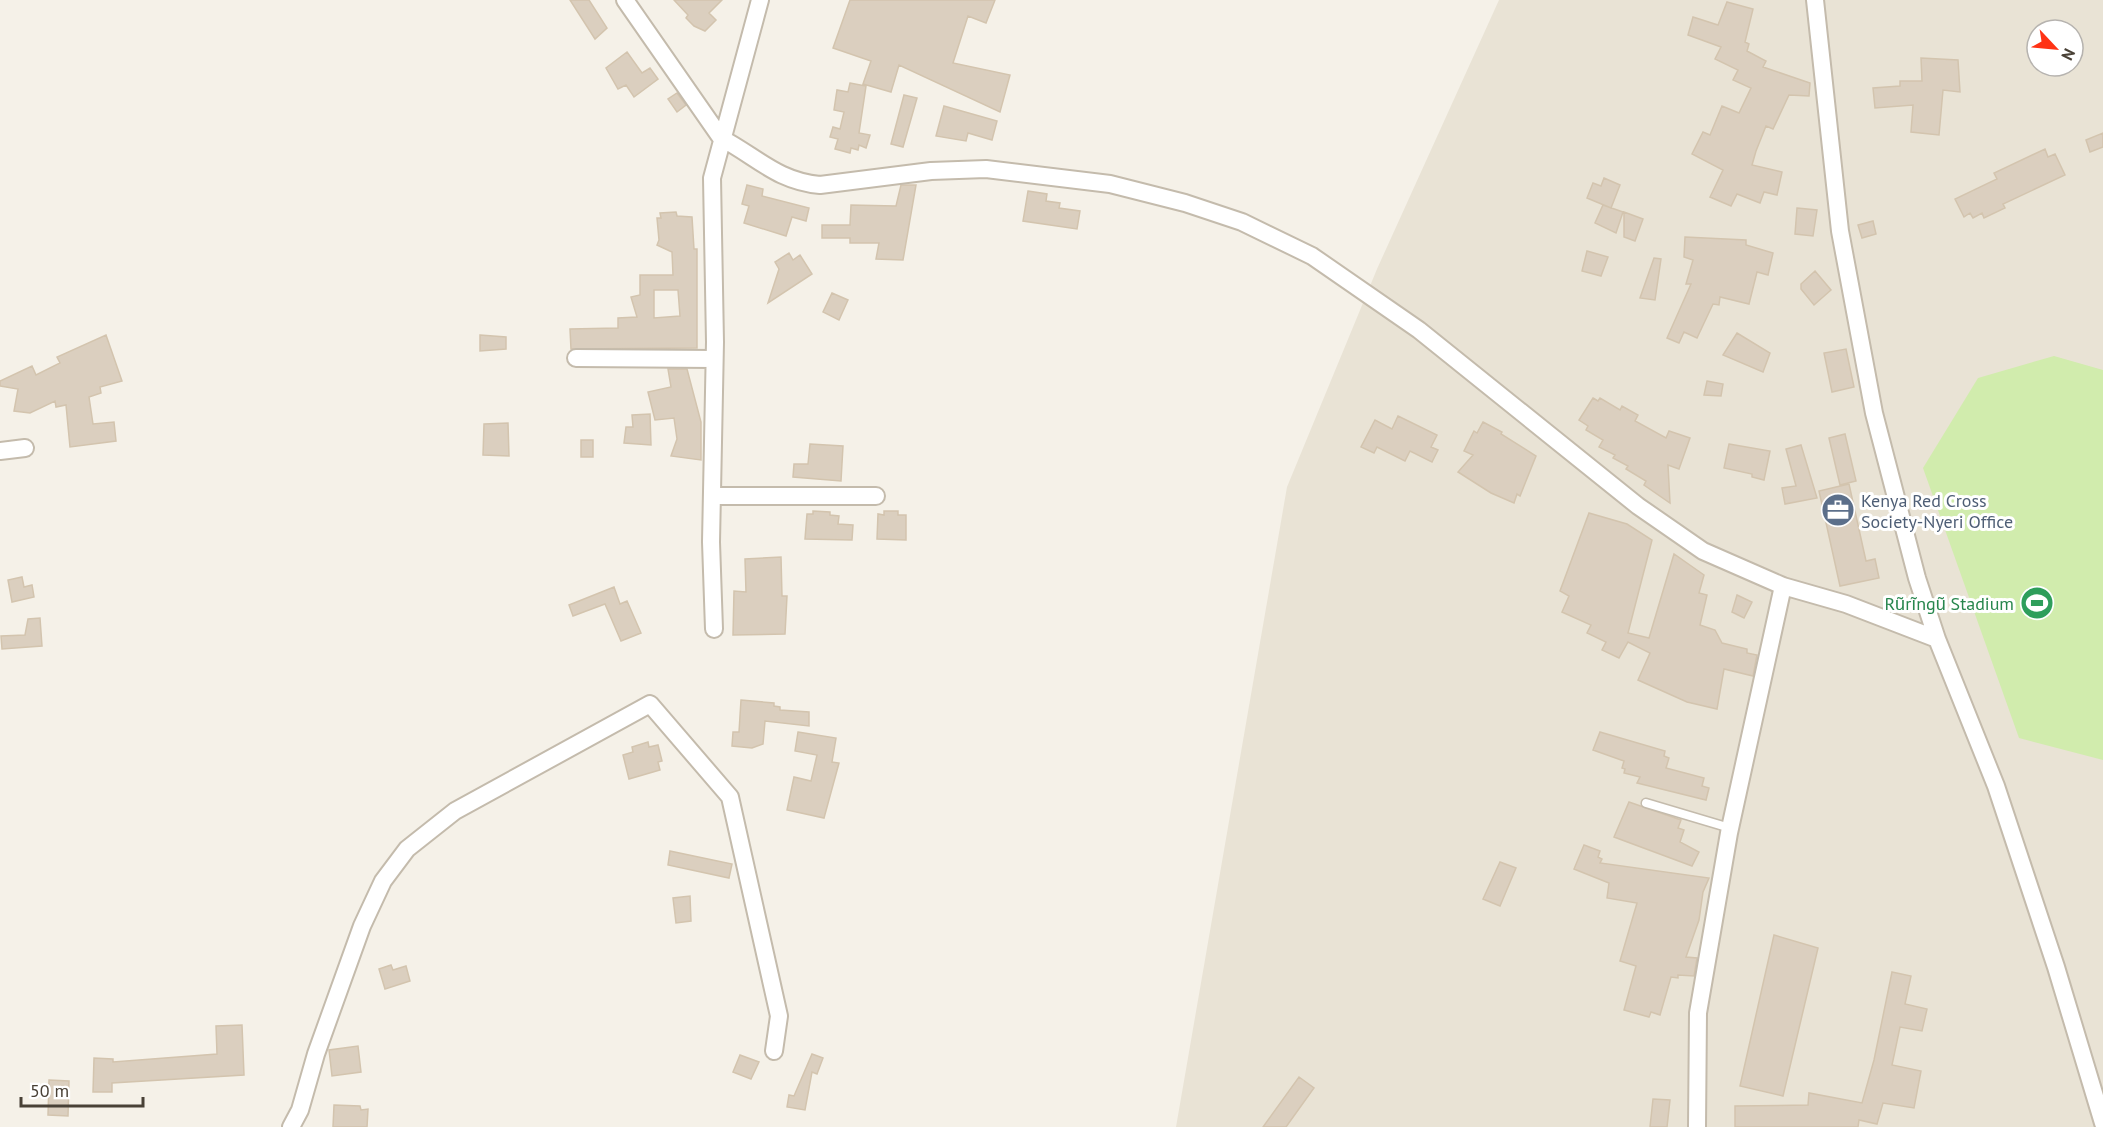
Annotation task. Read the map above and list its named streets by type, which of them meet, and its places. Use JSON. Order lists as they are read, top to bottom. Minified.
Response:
{"places":{"office":["Kenya Red Cross Society-Nyeri Office"],"sports":["Rũrĩngũ Stadium"]},"scale_bar":"50 m","north":"bottom right"}
